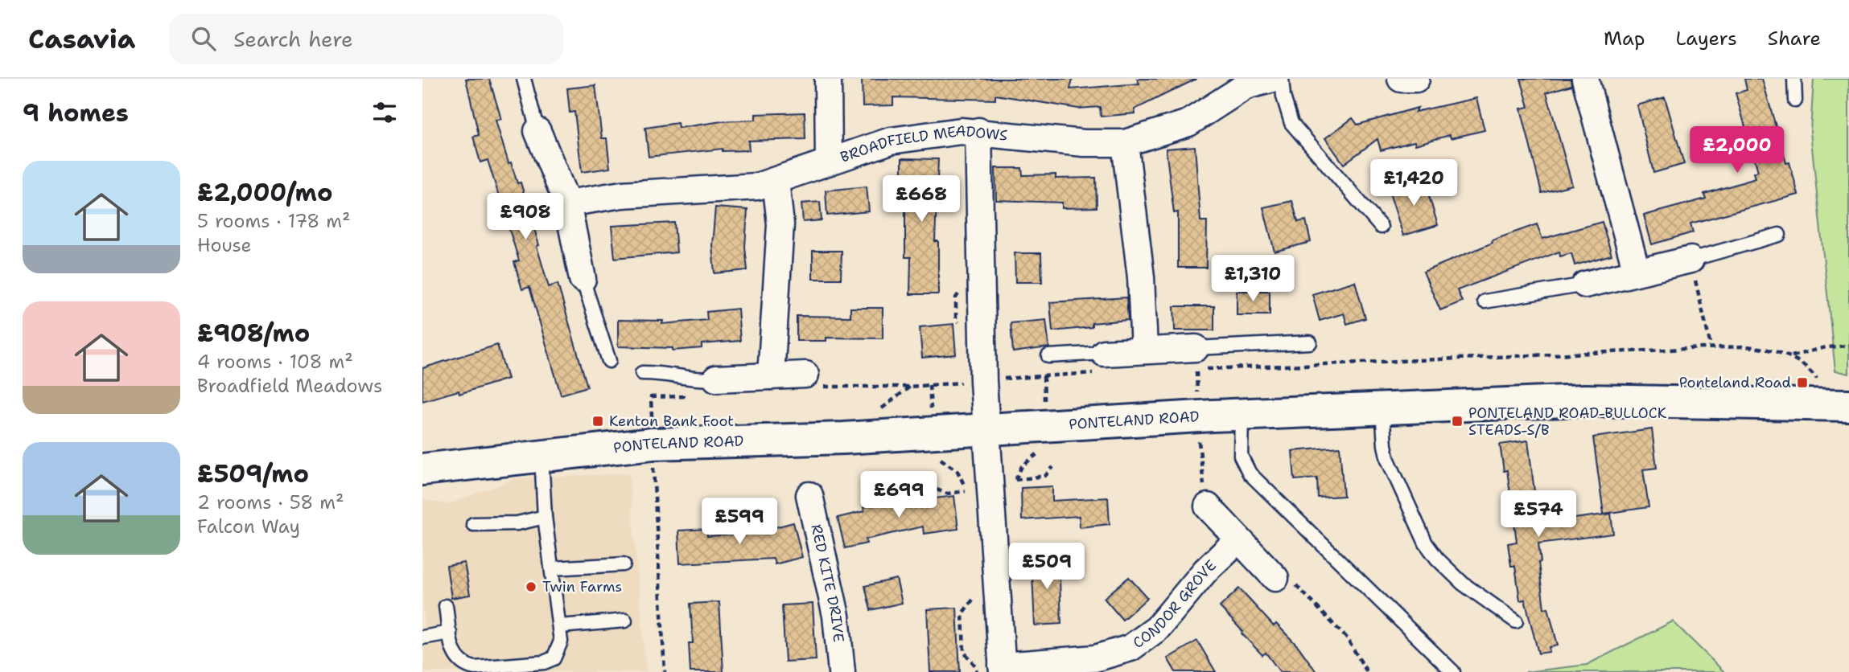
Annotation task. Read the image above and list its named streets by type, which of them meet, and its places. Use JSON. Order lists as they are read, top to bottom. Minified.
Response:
{"streets":{"main road":["PONTELAND ROAD"],"street":["BROADFIELD MEADOWS","RED KITE DRIVE","CONDOR GROVE"]},"places":{"transit":["Ponteland Road","Kenton Bank Foot","PONTELAND ROAD-BULLOCK STEADS-S/B"],"other":["Twin Farms"]},"page":{"header":"Casavia","search":"Search here","nav":["Map","Layers","Share"],"heading":"9 homes","price":["£2,000","£1,420","£668","£908","£1,310","£699","£574","£599","£509"],"list":[{"name":"£2,000/mo","note":"5 rooms · 178 m² · House"},{"name":"£908/mo","note":"4 rooms · 108 m² · Broadfield Meadows"},{"name":"£509/mo","note":"2 rooms · 58 m² · Falcon Way"}]}}
